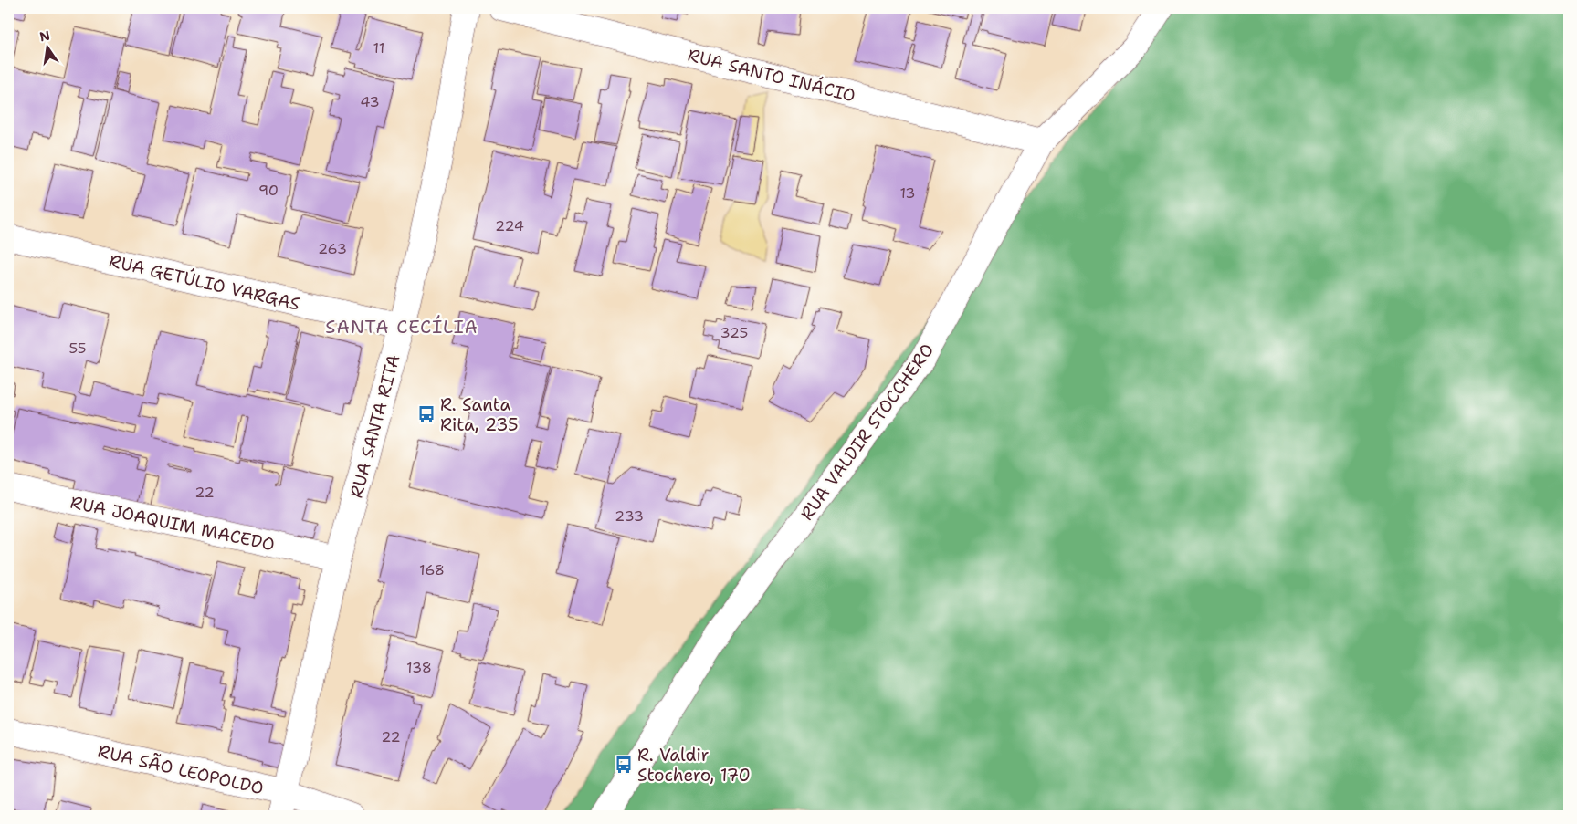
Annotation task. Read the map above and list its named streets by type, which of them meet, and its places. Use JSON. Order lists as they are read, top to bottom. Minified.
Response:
{"streets":{"street":["RUA SANTO INÁCIO","RUA GETÚLIO VARGAS","RUA SANTA RITA","RUA VALDIR STOCCHERO","RUA JOAQUIM MACEDO","RUA SÃO LEOPOLDO"]},"crossings":[["RUA SANTO INÁCIO","RUA VALDIR STOCCHERO"],["RUA GETÚLIO VARGAS","RUA SANTA RITA"],["RUA SANTA RITA","RUA JOAQUIM MACEDO"],["RUA SANTA RITA","RUA SÃO LEOPOLDO"]],"districts":["SANTA CECÍLIA"],"places":{"bus stop":["R. Santa Rita, 235","R. Valdir Stochero, 170"]},"house_numbers":["11","43","90","13","224","263","325","55","22","233","168","138","22"],"north":"top"}
